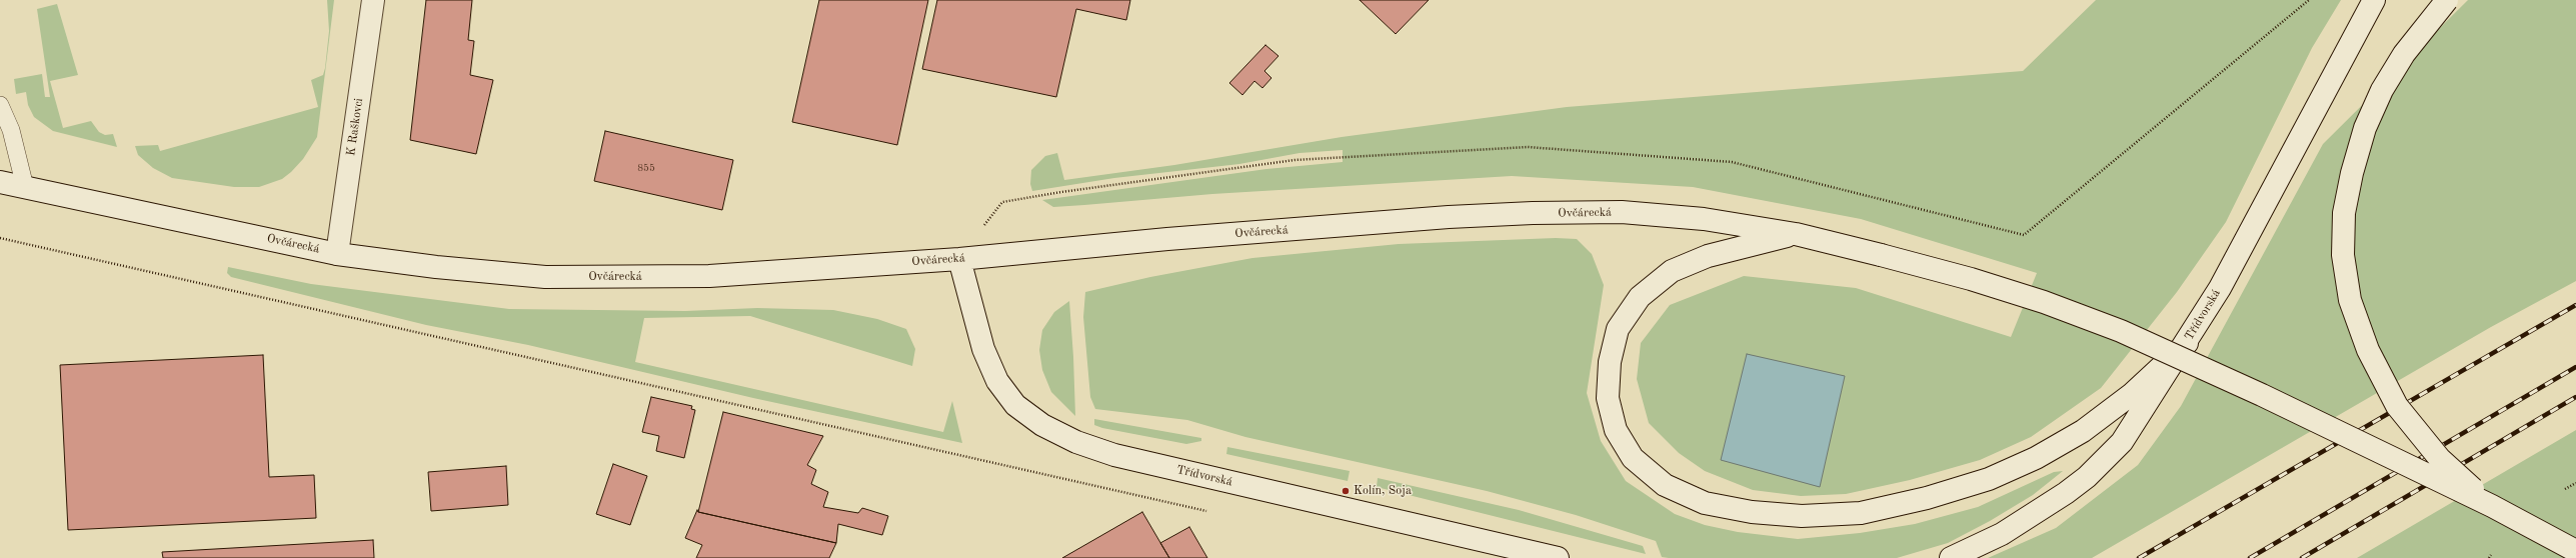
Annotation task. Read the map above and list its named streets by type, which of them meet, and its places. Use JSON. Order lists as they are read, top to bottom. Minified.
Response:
{"streets":{"main road":["K Raškovci","Ovčárecká","Třídvorská"]},"crossings":[["K Raškovci","Ovčárecká"],["Ovčárecká","Třídvorská"]],"places":["Kolín, Soja"],"house_numbers":["855"]}
